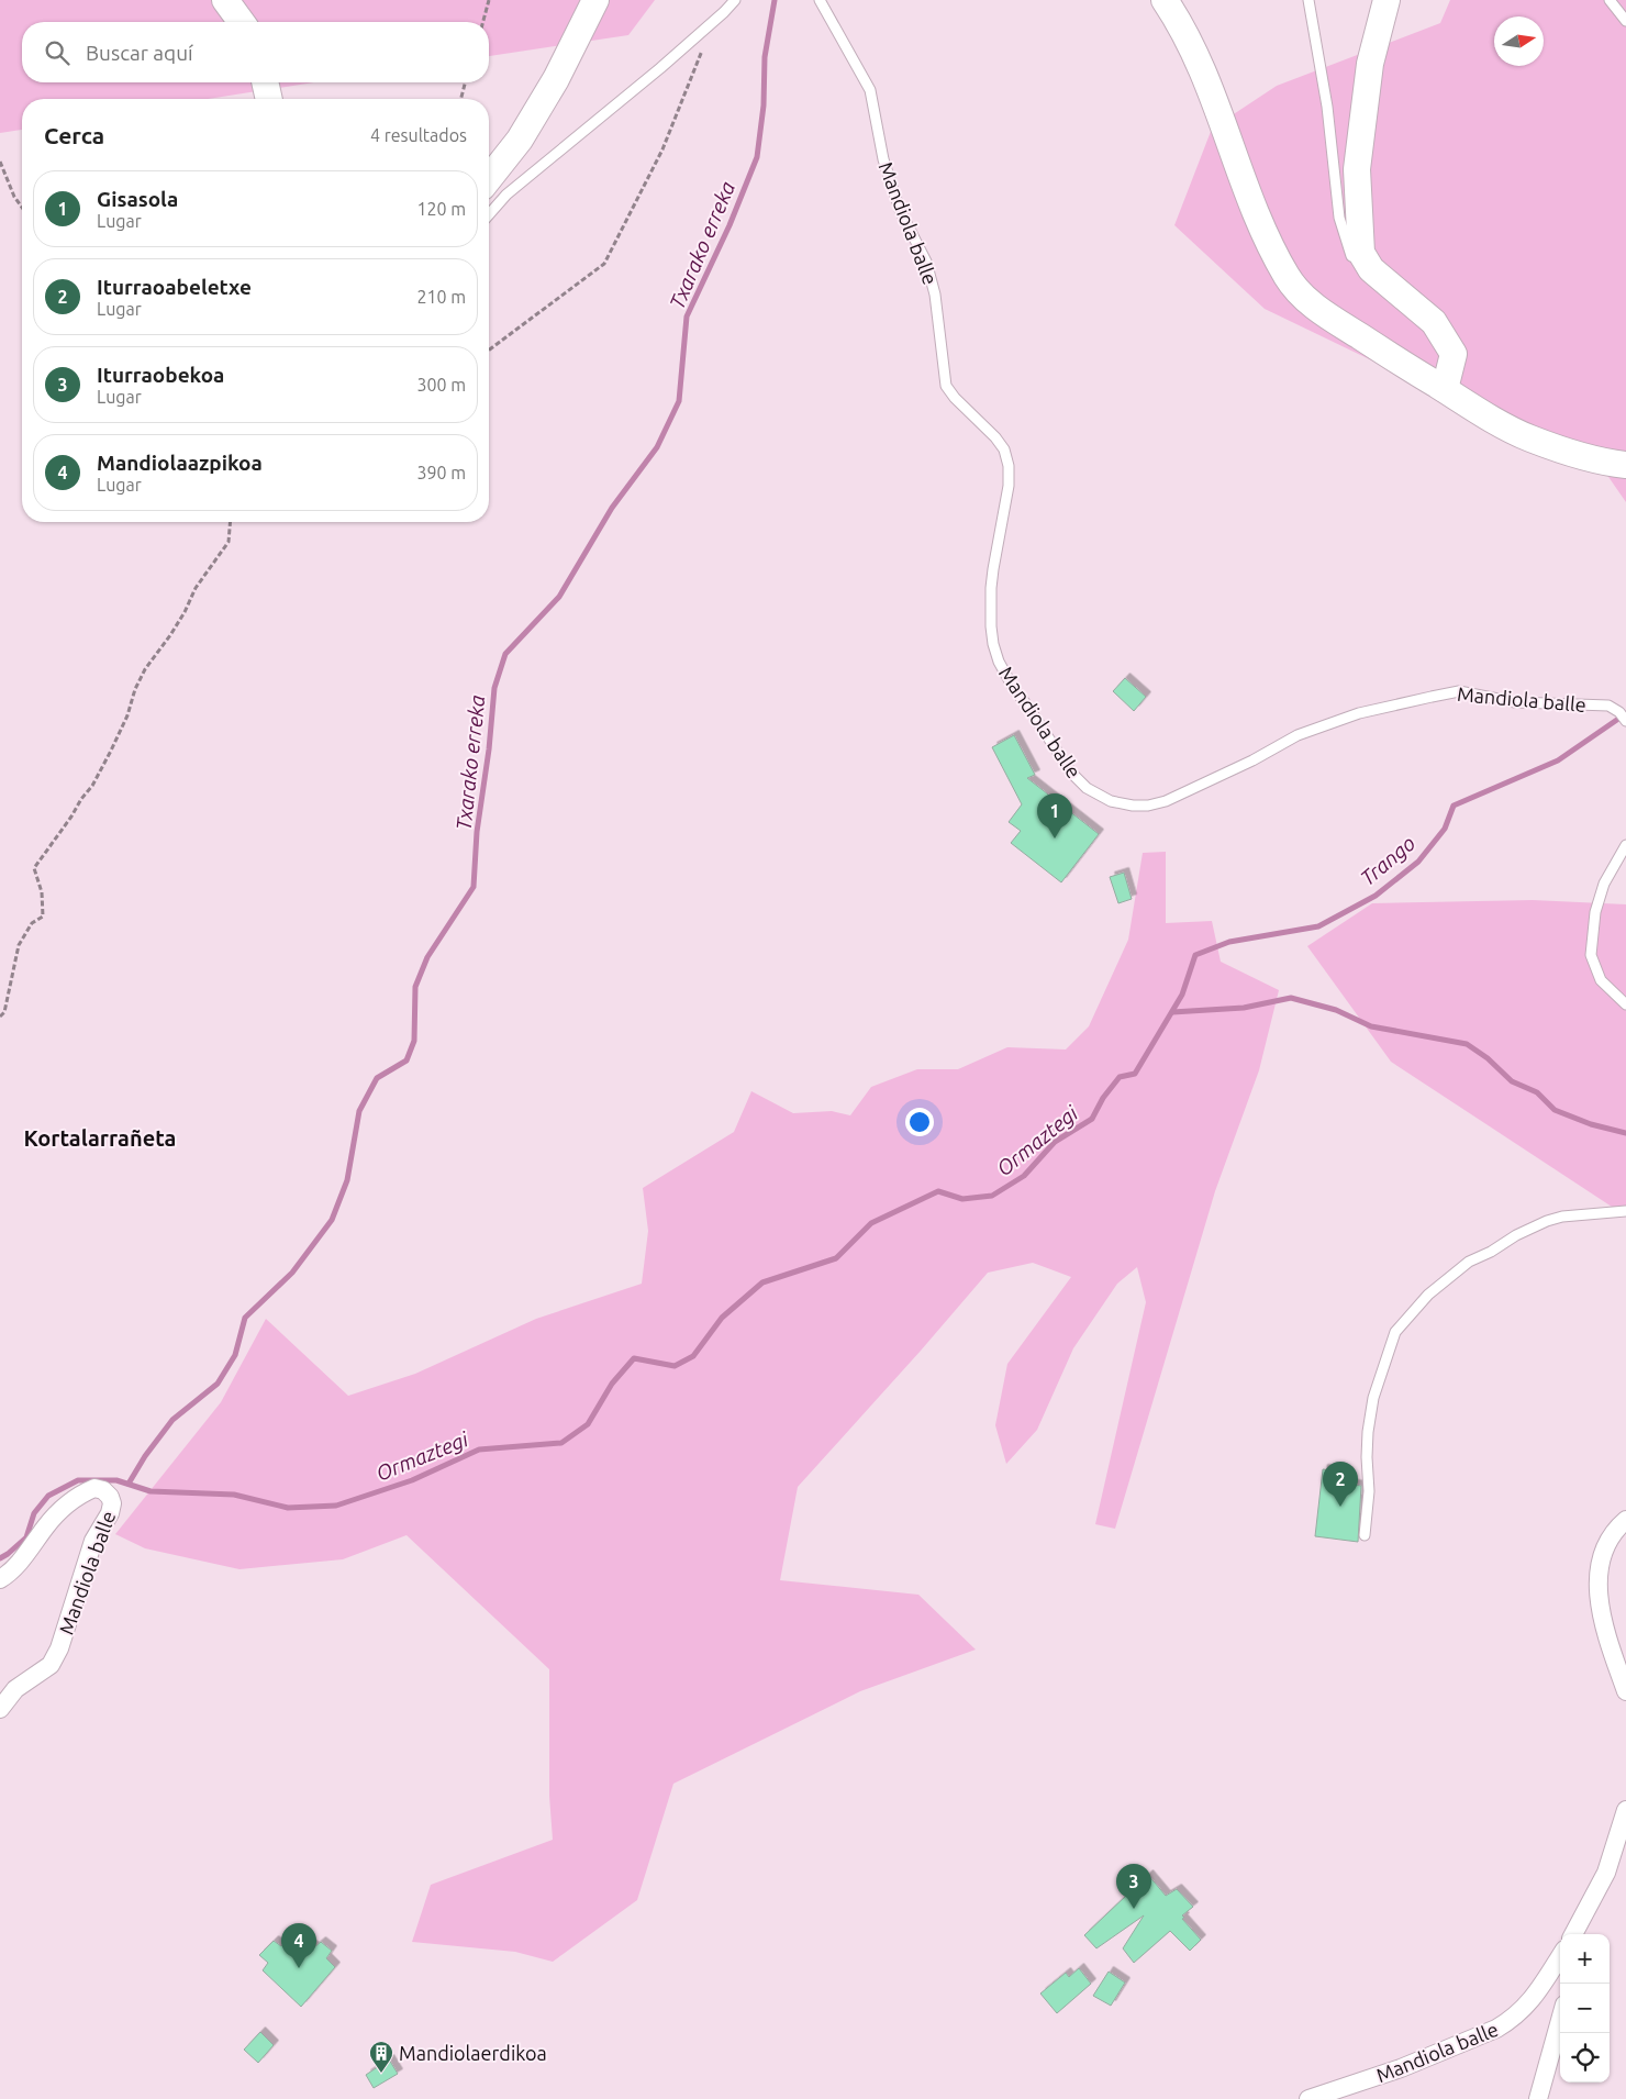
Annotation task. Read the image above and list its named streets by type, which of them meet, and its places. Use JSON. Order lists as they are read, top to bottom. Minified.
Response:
{"streets":{"street":["Mandiola balle"]},"districts":["Kortalarrañeta"],"water":["Txarako erreka","Trango","Ormaztegi"],"places":{"building":["Mandiolaerdikoa"]},"north":"right","page":{"search":"Buscar aquí","heading":["Cerca","4 resultados"],"list":[{"mark":"1","name":"Gisasola","note":"Lugar","value":"120 m"},{"mark":"2","name":"Iturraoabeletxe","note":"Lugar","value":"210 m"},{"mark":"3","name":"Iturraobekoa","note":"Lugar","value":"300 m"},{"mark":"4","name":"Mandiolaazpikoa","note":"Lugar","value":"390 m"}],"pins":["1","2","3","4"],"map_buttons":["+","−"]}}
